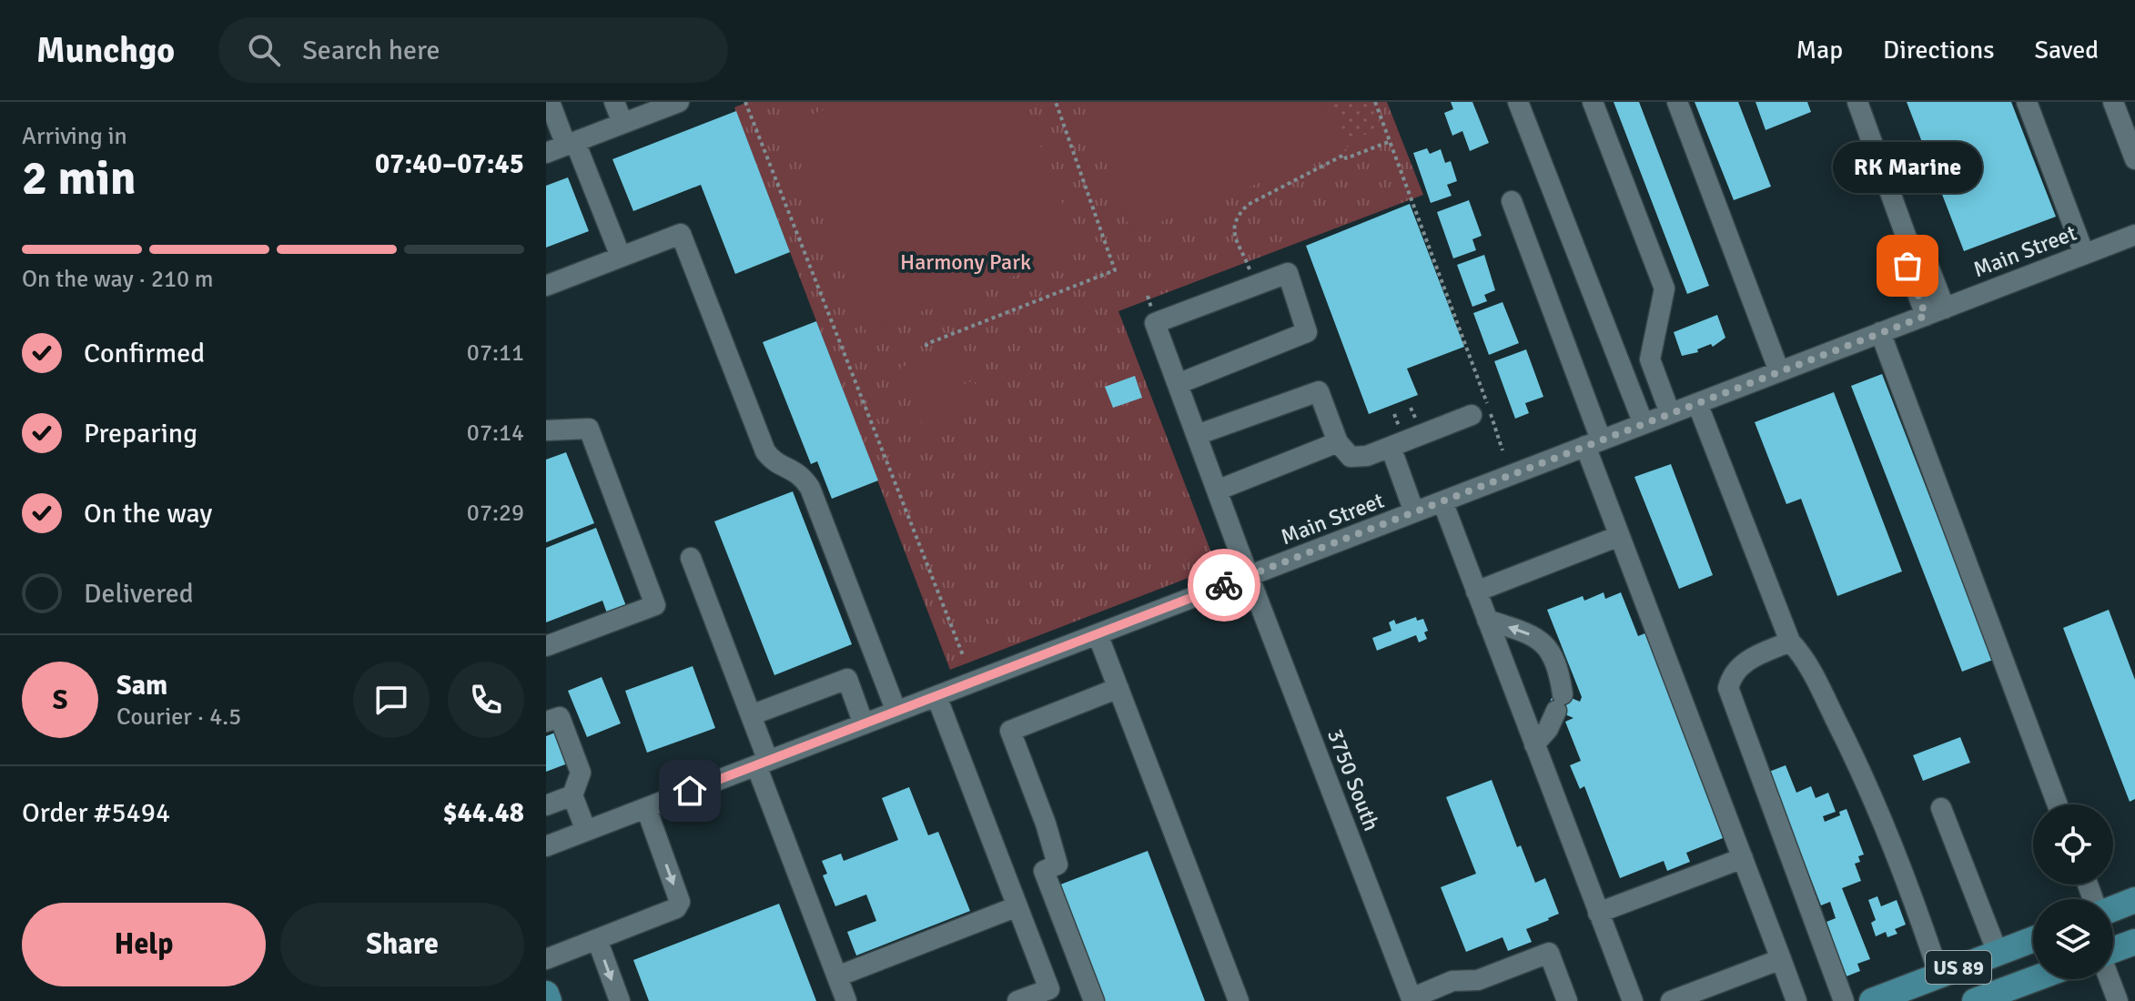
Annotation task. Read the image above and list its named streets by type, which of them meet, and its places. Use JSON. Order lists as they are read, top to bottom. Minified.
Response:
{"streets":{"main road":["US 89"],"street":["Main Street","3750 South"]},"crossings":[["Main Street","3750 South"]],"parks":["Harmony Park"],"places":["RK Marine"],"page":{"header":"Munchgo","search":"Search here","nav":["Map","Directions","Saved"],"heading":["2 min","Arriving in","07:40–07:45"],"panel":["Sam","Courier · 4.5","Order #5494","$44.48"],"bubble":"RK Marine","bar":"On the way · 210 m","list":[["Confirmed","07:11"],["Preparing","07:14"],["On the way","07:29"],"Delivered"],"round":"S","buttons":["Help","Share"]}}
